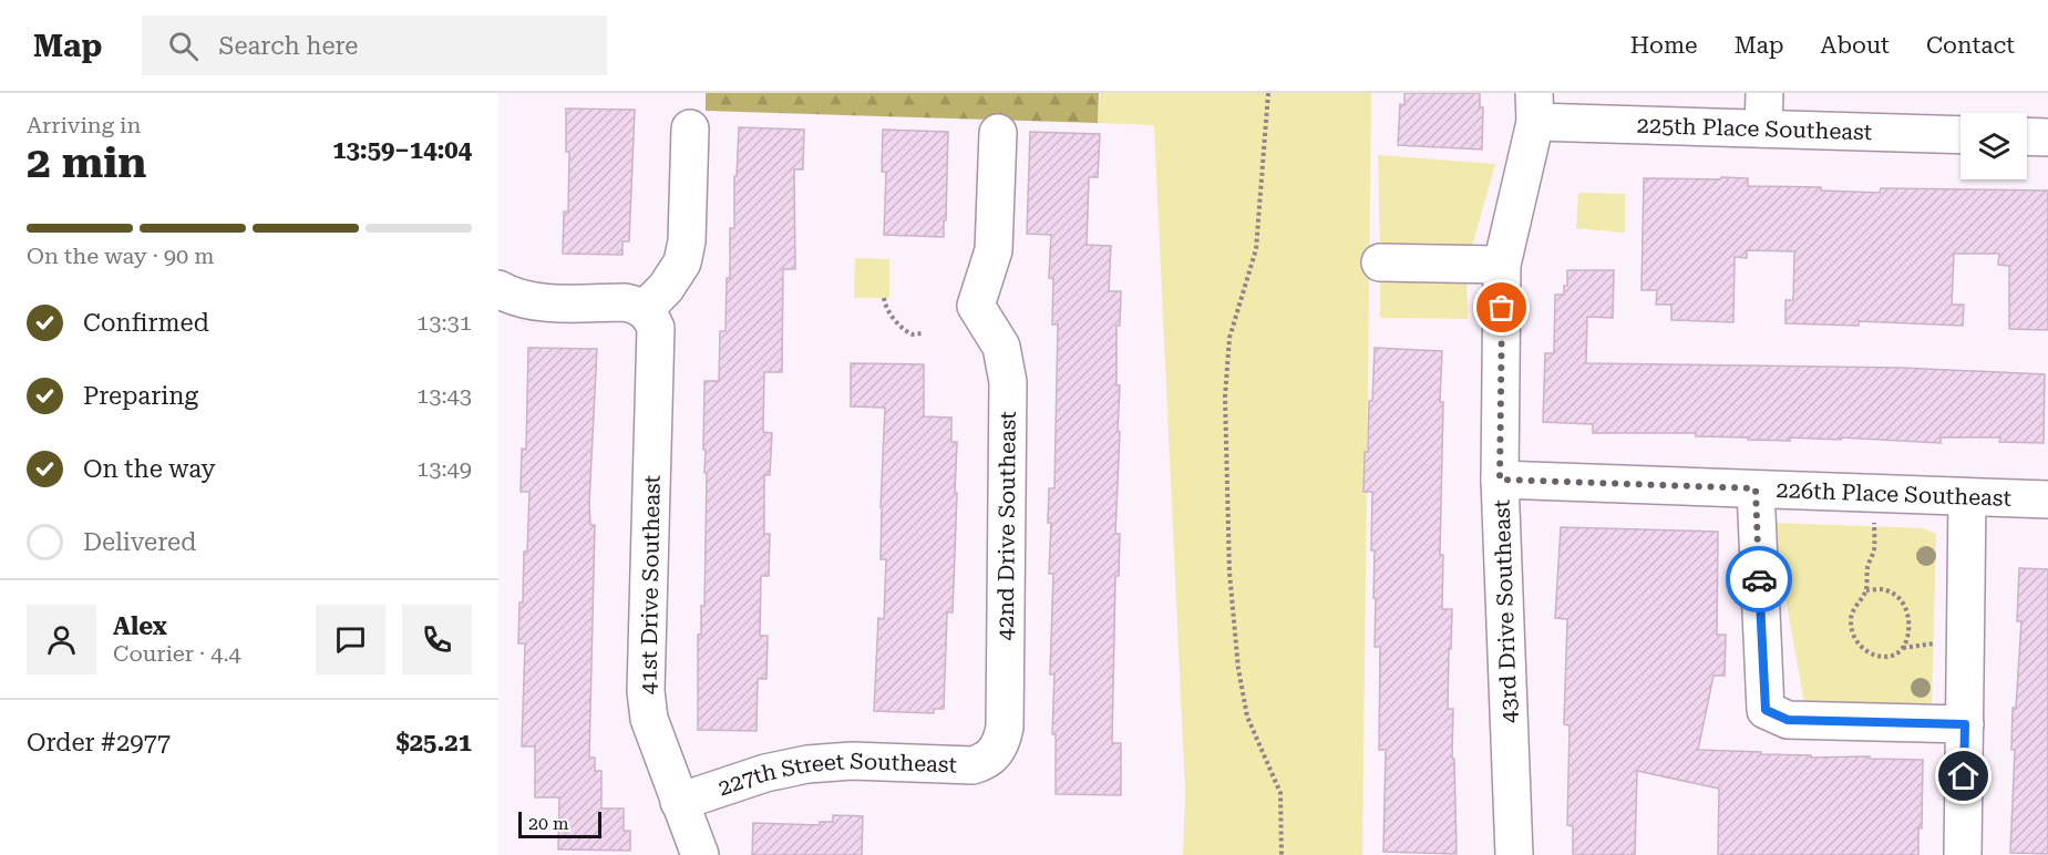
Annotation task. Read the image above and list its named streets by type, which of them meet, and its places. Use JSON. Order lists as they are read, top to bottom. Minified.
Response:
{"streets":{"street":["225th Place Southeast","226th Place Southeast","42nd Drive Southeast","41st Drive Southeast","43rd Drive Southeast","227th Street Southeast"]},"crossings":[["225th Place Southeast","43rd Drive Southeast"],["226th Place Southeast","43rd Drive Southeast"],["42nd Drive Southeast","227th Street Southeast"],["41st Drive Southeast","227th Street Southeast"]],"scale_bar":"20 m","page":{"header":"Map","search":"Search here","nav":["Home","Map","About","Contact"],"heading":["2 min","Arriving in","13:59–14:04"],"panel":["Alex","Courier · 4.4","Order #2977","$25.21"],"bar":"On the way · 90 m","list":[["Confirmed","13:31"],["Preparing","13:43"],["On the way","13:49"],"Delivered"],"scale":"20 m"}}
